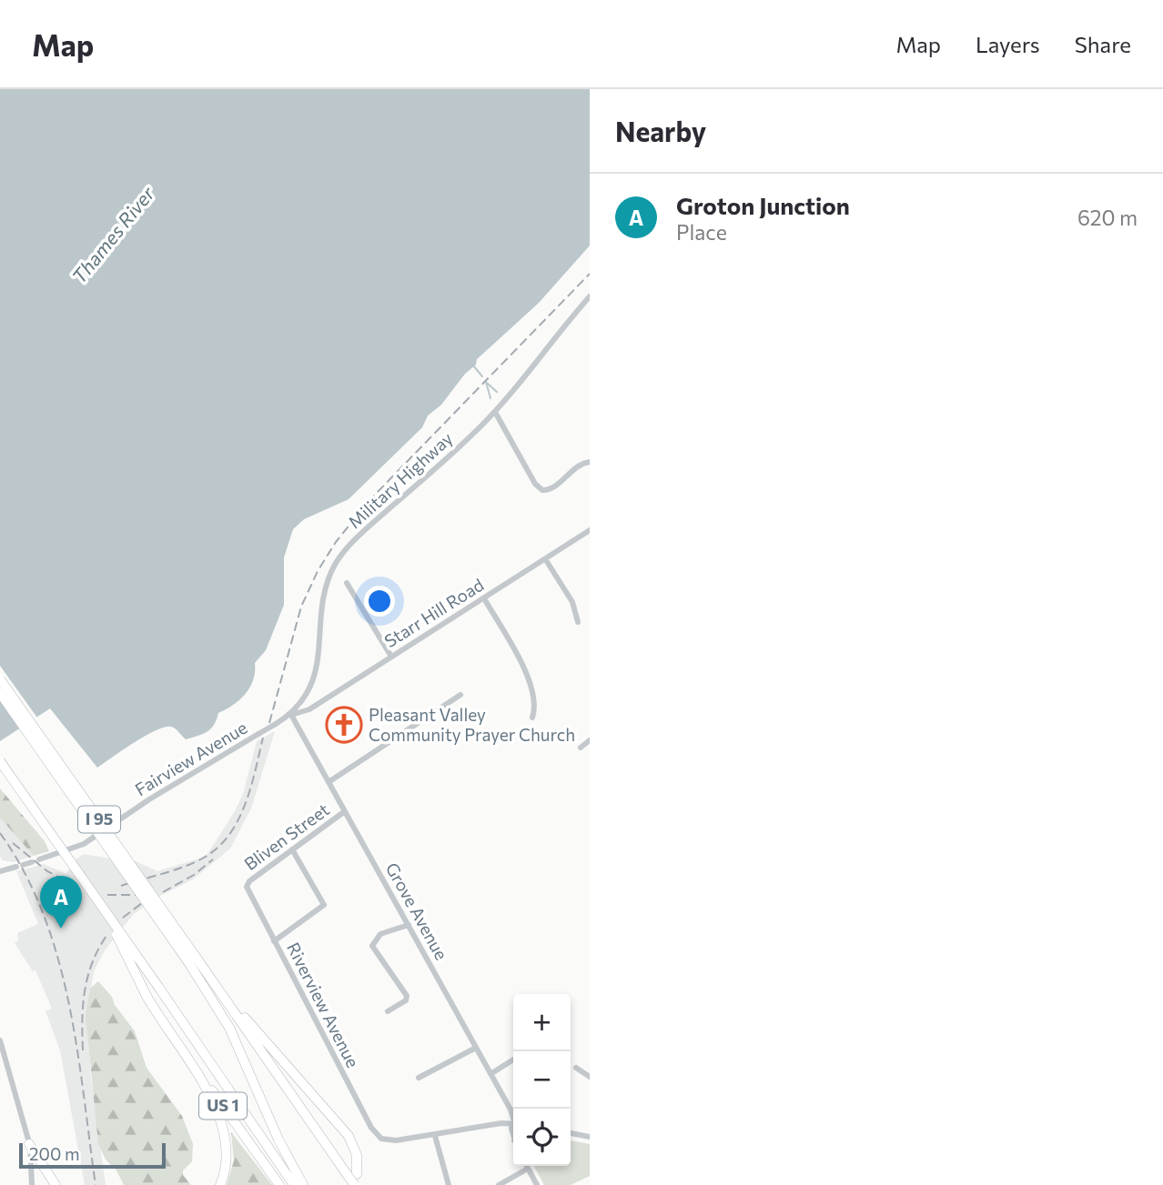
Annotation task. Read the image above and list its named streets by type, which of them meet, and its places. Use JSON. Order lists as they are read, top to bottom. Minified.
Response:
{"streets":{"highway":["I 95","US 1"],"street":["Military Highway","Starr Hill Road","Fairview Avenue","Bliven Street","Grove Avenue","Riverview Avenue"]},"crossings":[["Military Highway","Starr Hill Road"],["Military Highway","Fairview Avenue"],["Military Highway","Grove Avenue"],["Starr Hill Road","Fairview Avenue"],["Starr Hill Road","Grove Avenue"],["Fairview Avenue","Grove Avenue"],["I 95","US 1"],["Bliven Street","Grove Avenue"],["Bliven Street","Riverview Avenue"]],"water":["Thames River"],"places":{"church":["Pleasant Valley Community Prayer Church"]},"scale_bar":"200 m","page":{"header":"Map","nav":["Map","Layers","Share"],"heading":"Nearby","list":[{"mark":"A","name":"Groton Junction","note":"Place","value":"620 m"}],"pins":"A","map_buttons":["+","−"],"scale":"200 m"}}
